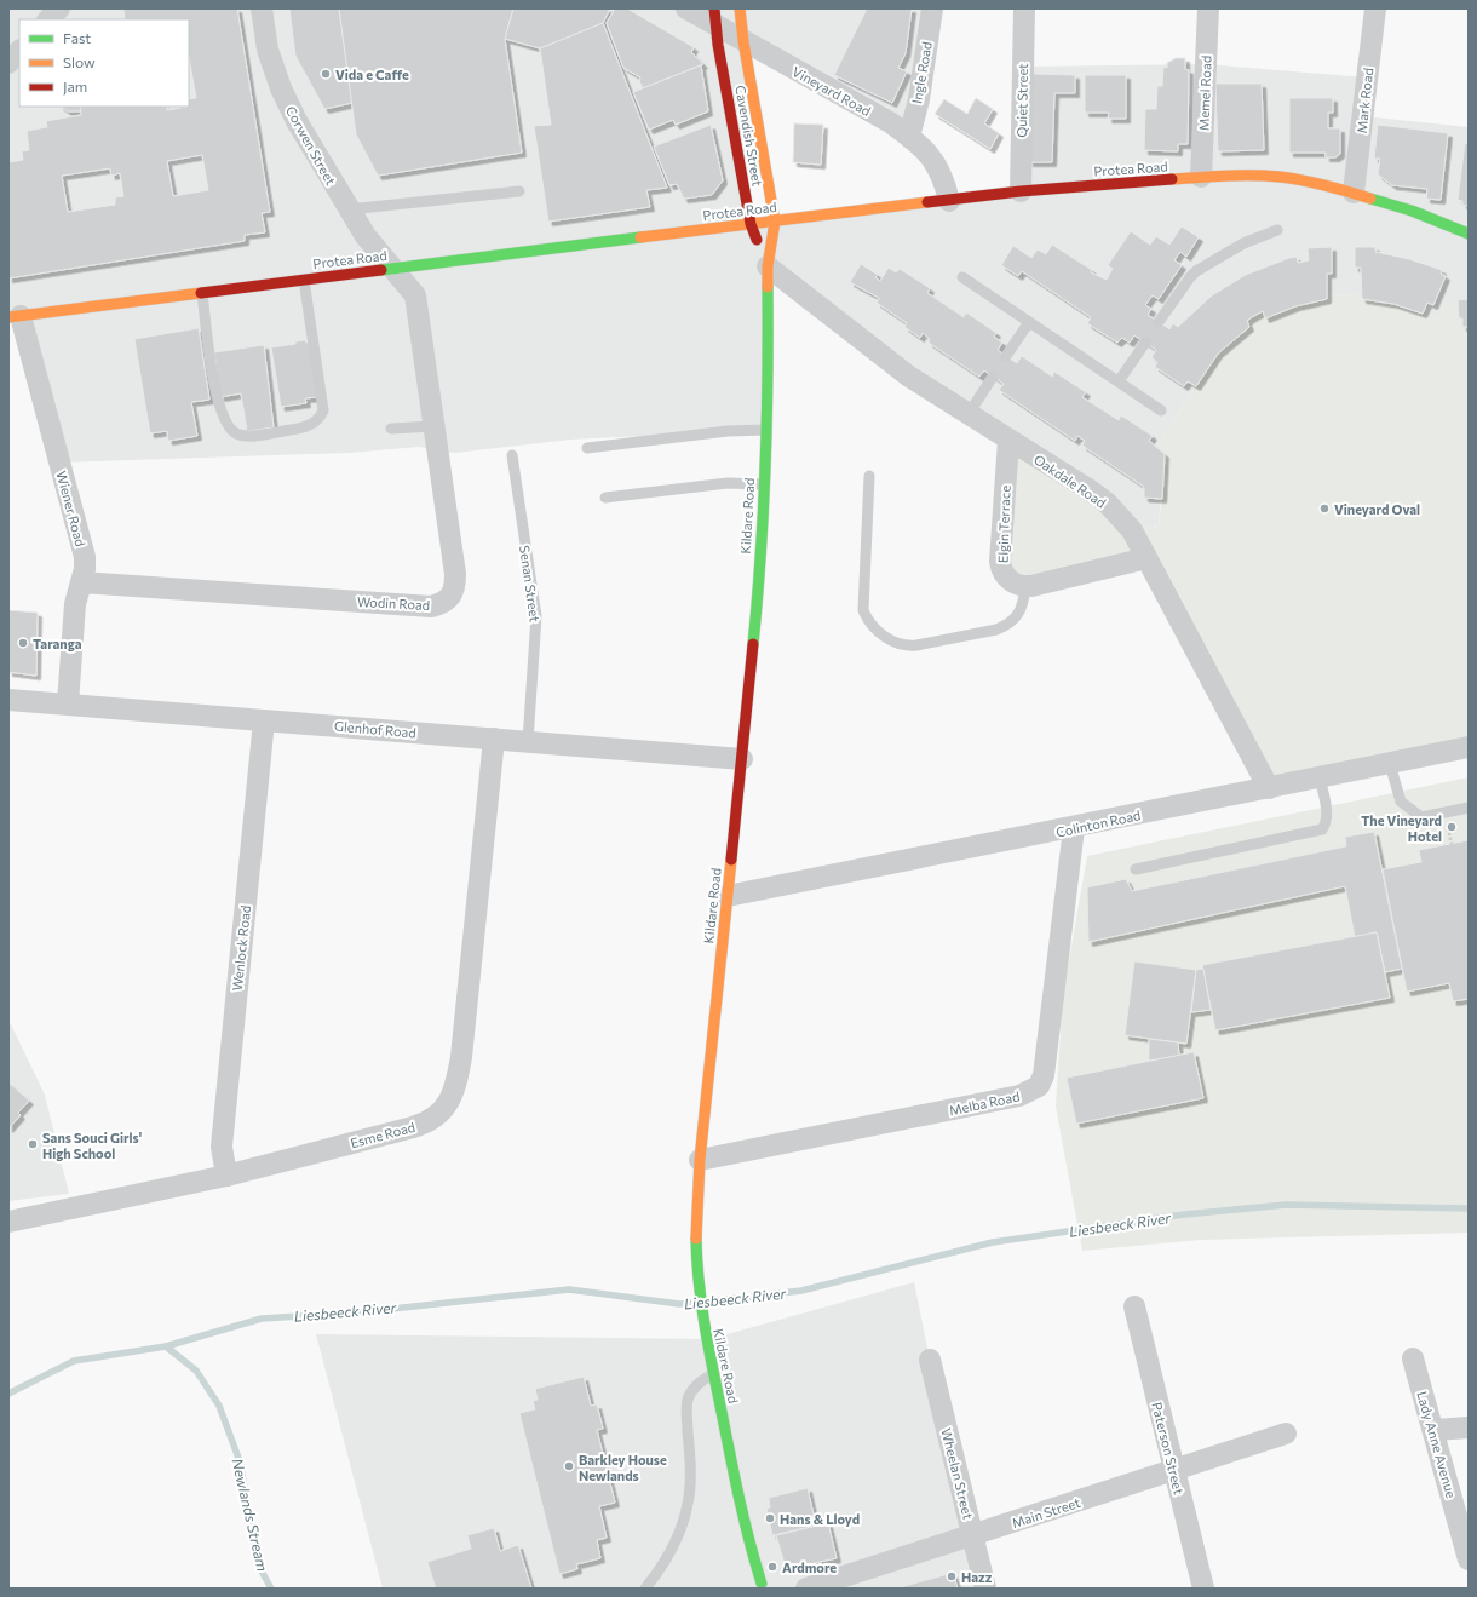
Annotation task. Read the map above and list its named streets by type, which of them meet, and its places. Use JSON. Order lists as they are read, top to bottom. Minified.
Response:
{"streets":{"street":["Ingle Road","Vineyard Road","Memel Road","Quiet Street","Mark Road","Cavendish Street","Corwen Street","Protea Road","Oakdale Road","Wiener Road","Kildare Road","Elgin Terrace","Wodin Road","Glenhof Road","Colinton Road","Wenlock Road","Melba Road","Esme Road","Lady Anne Avenue","Paterson Street","Wheelan Street","Main Street"],"lane":["Senan Street"]},"crossings":[["Ingle Road","Vineyard Road"],["Vineyard Road","Cavendish Street"],["Vineyard Road","Protea Road"],["Memel Road","Protea Road"],["Quiet Street","Protea Road"],["Mark Road","Protea Road"],["Cavendish Street","Protea Road"],["Cavendish Street","Oakdale Road"],["Cavendish Street","Kildare Road"],["Corwen Street","Protea Road"],["Corwen Street","Wodin Road"],["Protea Road","Wiener Road"],["Protea Road","Wodin Road"],["Oakdale Road","Kildare Road"],["Oakdale Road","Elgin Terrace"],["Oakdale Road","Colinton Road"],["Wiener Road","Wodin Road"],["Wiener Road","Glenhof Road"],["Kildare Road","Glenhof Road"],["Kildare Road","Colinton Road"],["Kildare Road","Melba Road"],["Senan Street","Glenhof Road"],["Glenhof Road","Wenlock Road"],["Glenhof Road","Esme Road"],["Colinton Road","Melba Road"],["Wenlock Road","Esme Road"],["Paterson Street","Main Street"],["Wheelan Street","Main Street"]],"water":["Liesbeeck River","Newlands Stream"],"places":["Vida e Caffe","Vineyard Oval","Taranga","The Vineyard Hotel","Sans Souci Girls' High School","Barkley House Newlands","Hans & Lloyd","Ardmore","Hazz"],"legend":["Fast","Slow","Jam"]}
